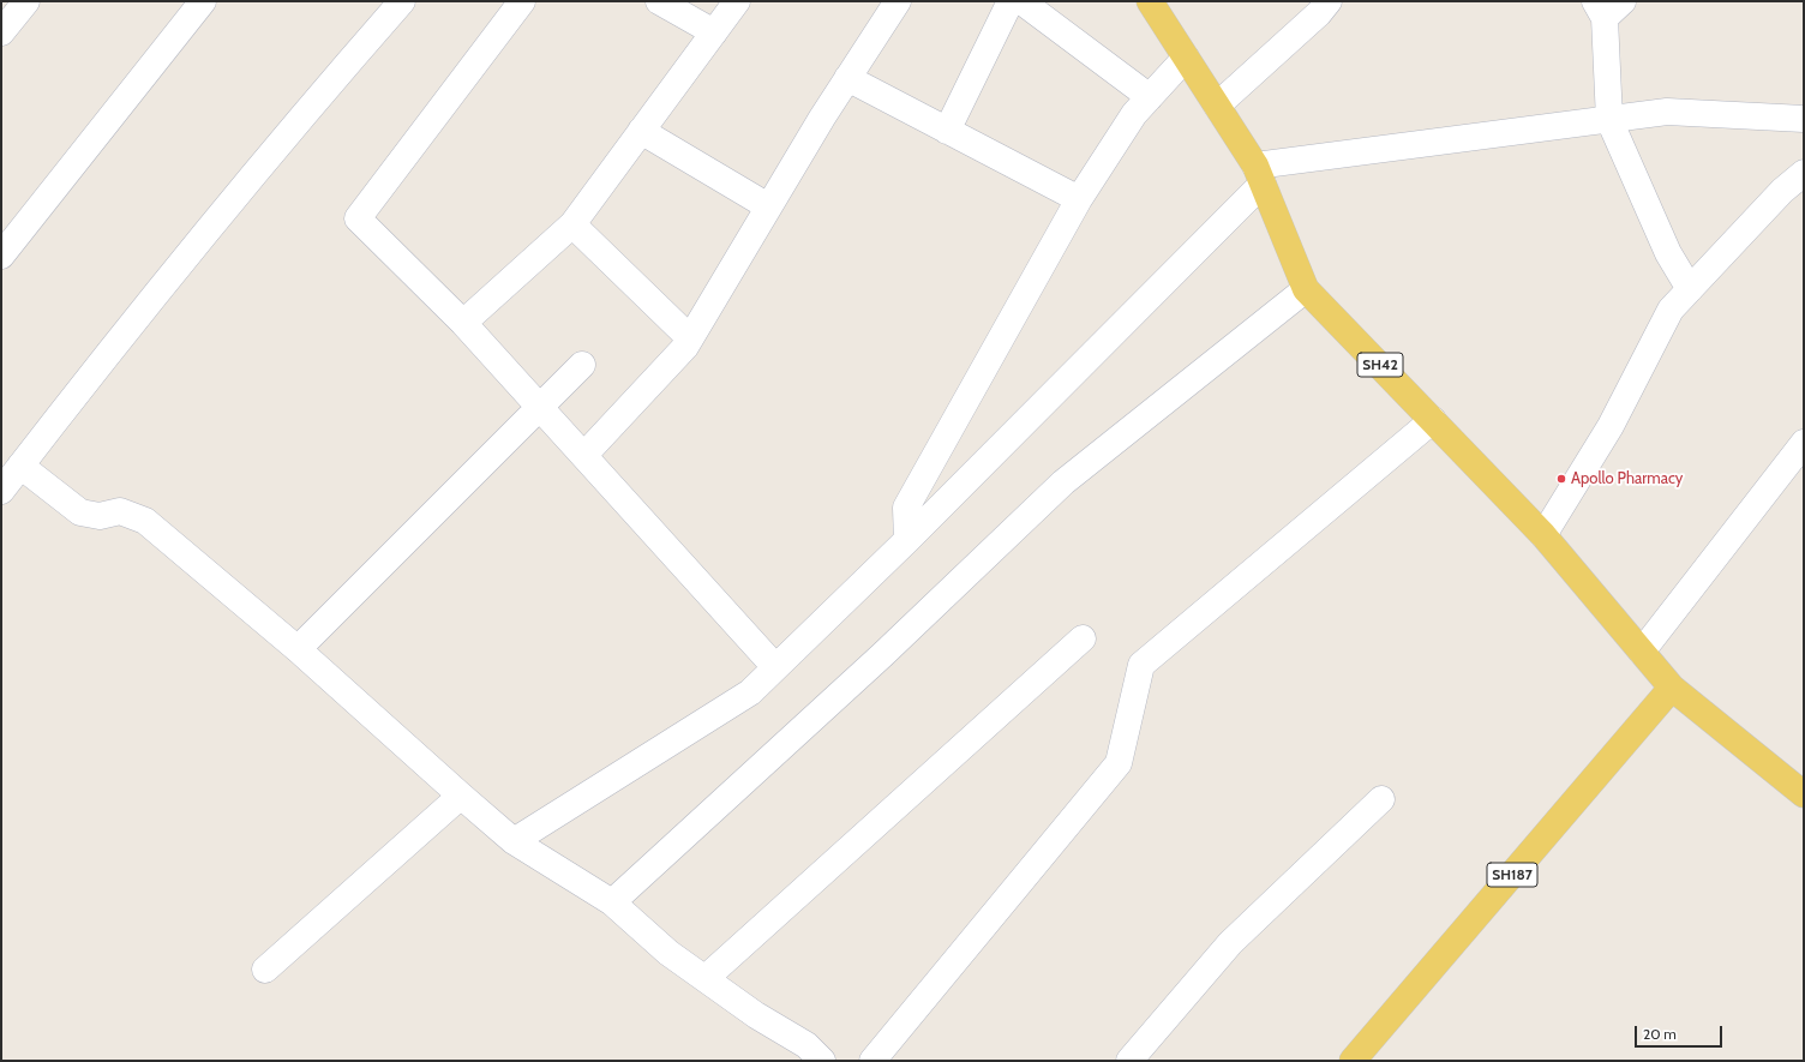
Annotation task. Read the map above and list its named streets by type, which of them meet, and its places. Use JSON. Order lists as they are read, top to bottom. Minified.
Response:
{"streets":{"main road":["SH42","SH187"]},"crossings":[["SH42","SH187"]],"places":["Apollo Pharmacy"],"scale_bar":"20 m"}
